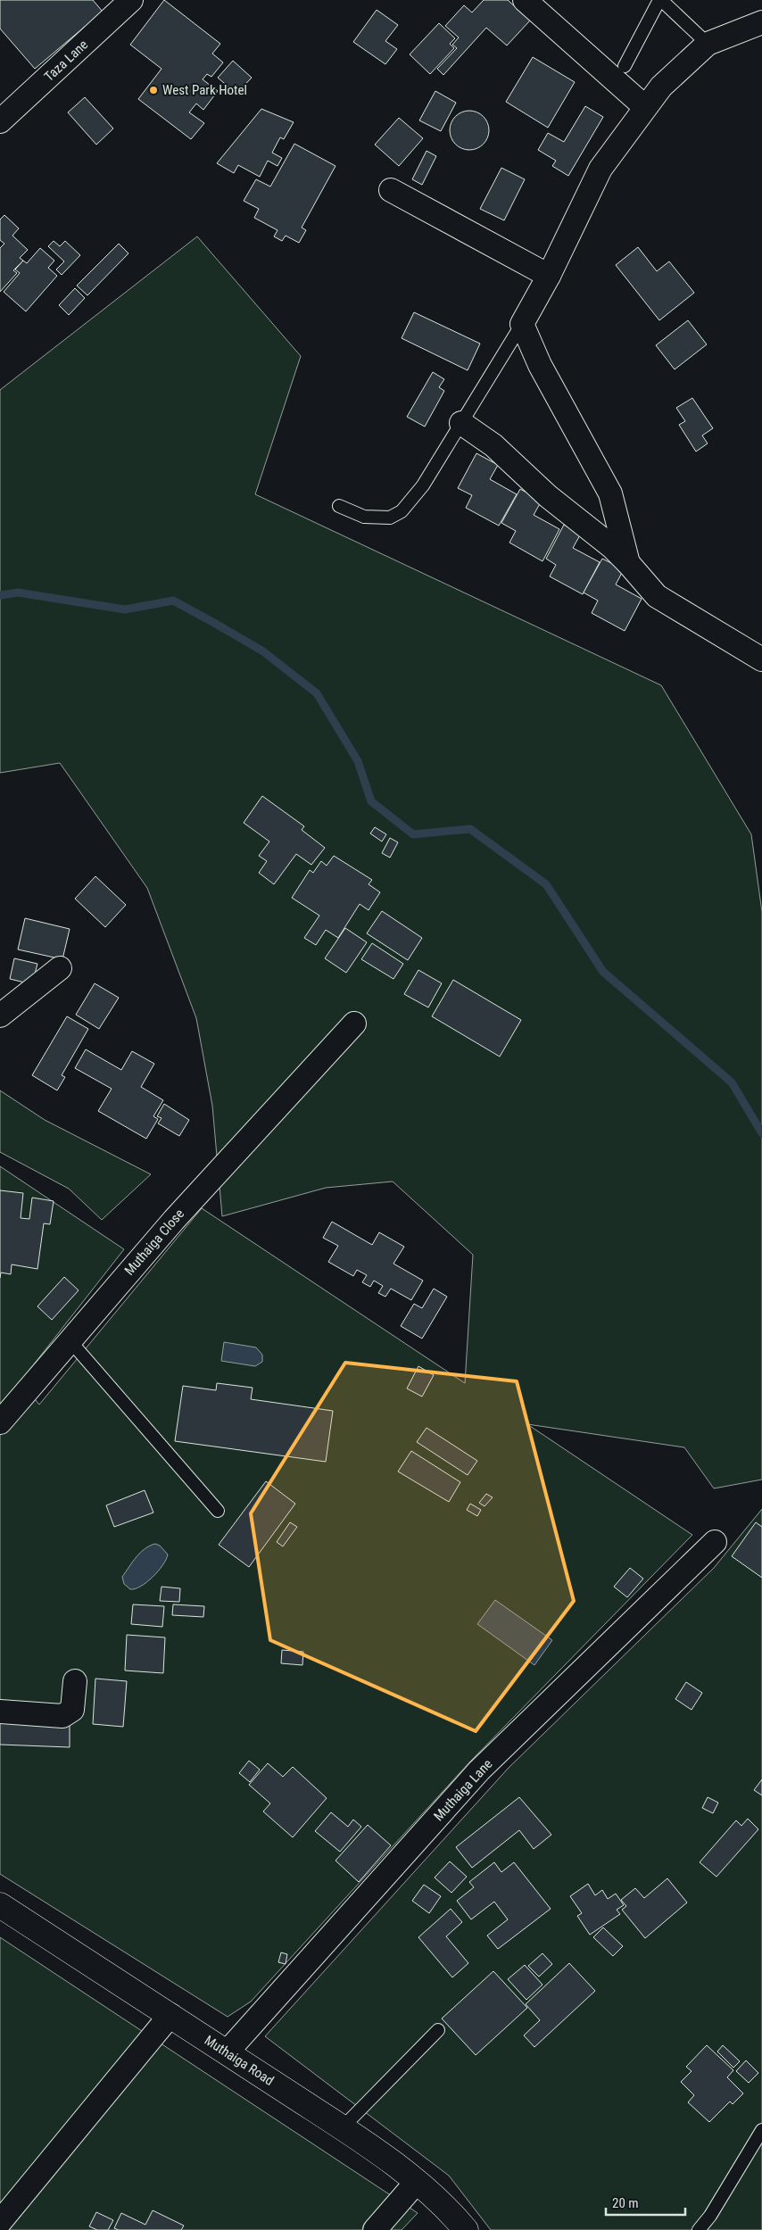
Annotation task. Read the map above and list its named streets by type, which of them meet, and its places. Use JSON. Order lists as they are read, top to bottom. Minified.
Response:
{"streets":{"main road":["Muthaiga Road"],"street":["Taza Lane","Muthaiga Close","Muthaiga Lane"]},"crossings":[["Muthaiga Lane","Muthaiga Road"]],"places":["West Park Hotel"],"scale_bar":"20 m"}
